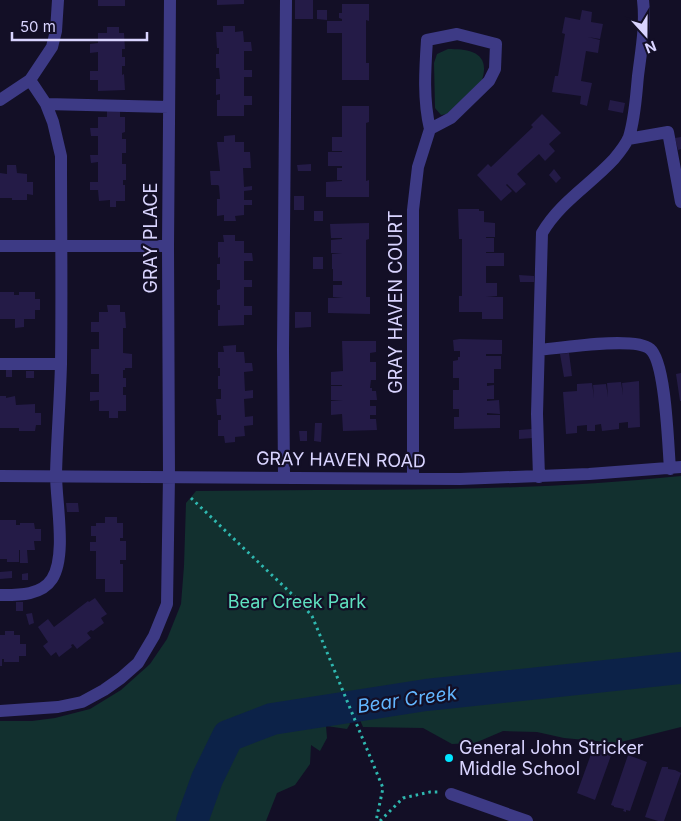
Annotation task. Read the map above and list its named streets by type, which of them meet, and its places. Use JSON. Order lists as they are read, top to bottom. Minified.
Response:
{"streets":{"street":["GRAY PLACE","GRAY HAVEN COURT","GRAY HAVEN ROAD"]},"crossings":[["GRAY PLACE","GRAY HAVEN ROAD"],["GRAY HAVEN COURT","GRAY HAVEN ROAD"]],"water":["Bear Creek"],"parks":["Bear Creek Park"],"places":["General John Stricker Middle School"],"scale_bar":"50 m","north":"bottom"}
